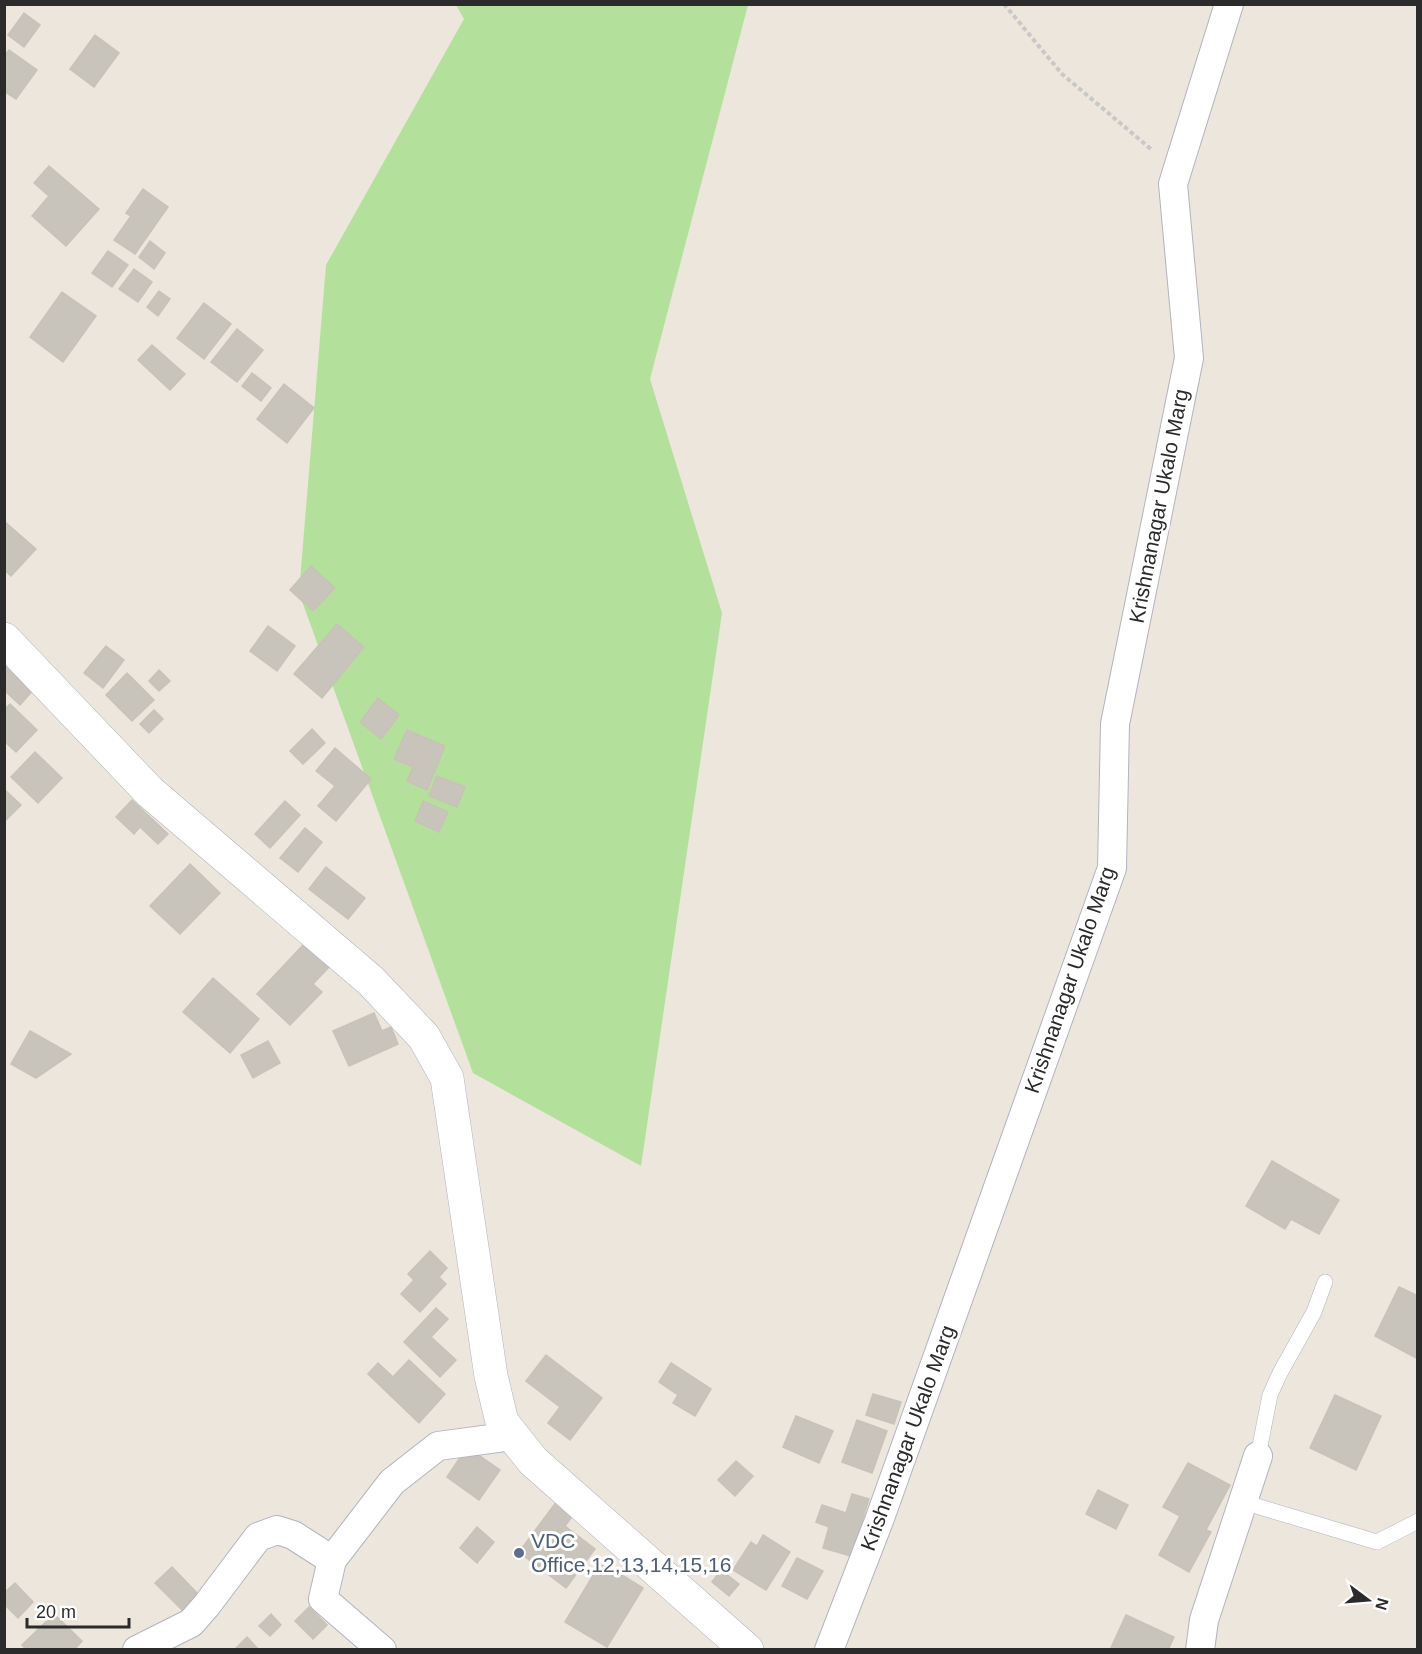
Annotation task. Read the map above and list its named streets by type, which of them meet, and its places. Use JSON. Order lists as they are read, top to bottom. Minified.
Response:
{"streets":{"street":["Krishnanagar Ukalo Marg"]},"places":["VDC Office,12,13,14,15,16"],"scale_bar":"20 m","north":"right"}
